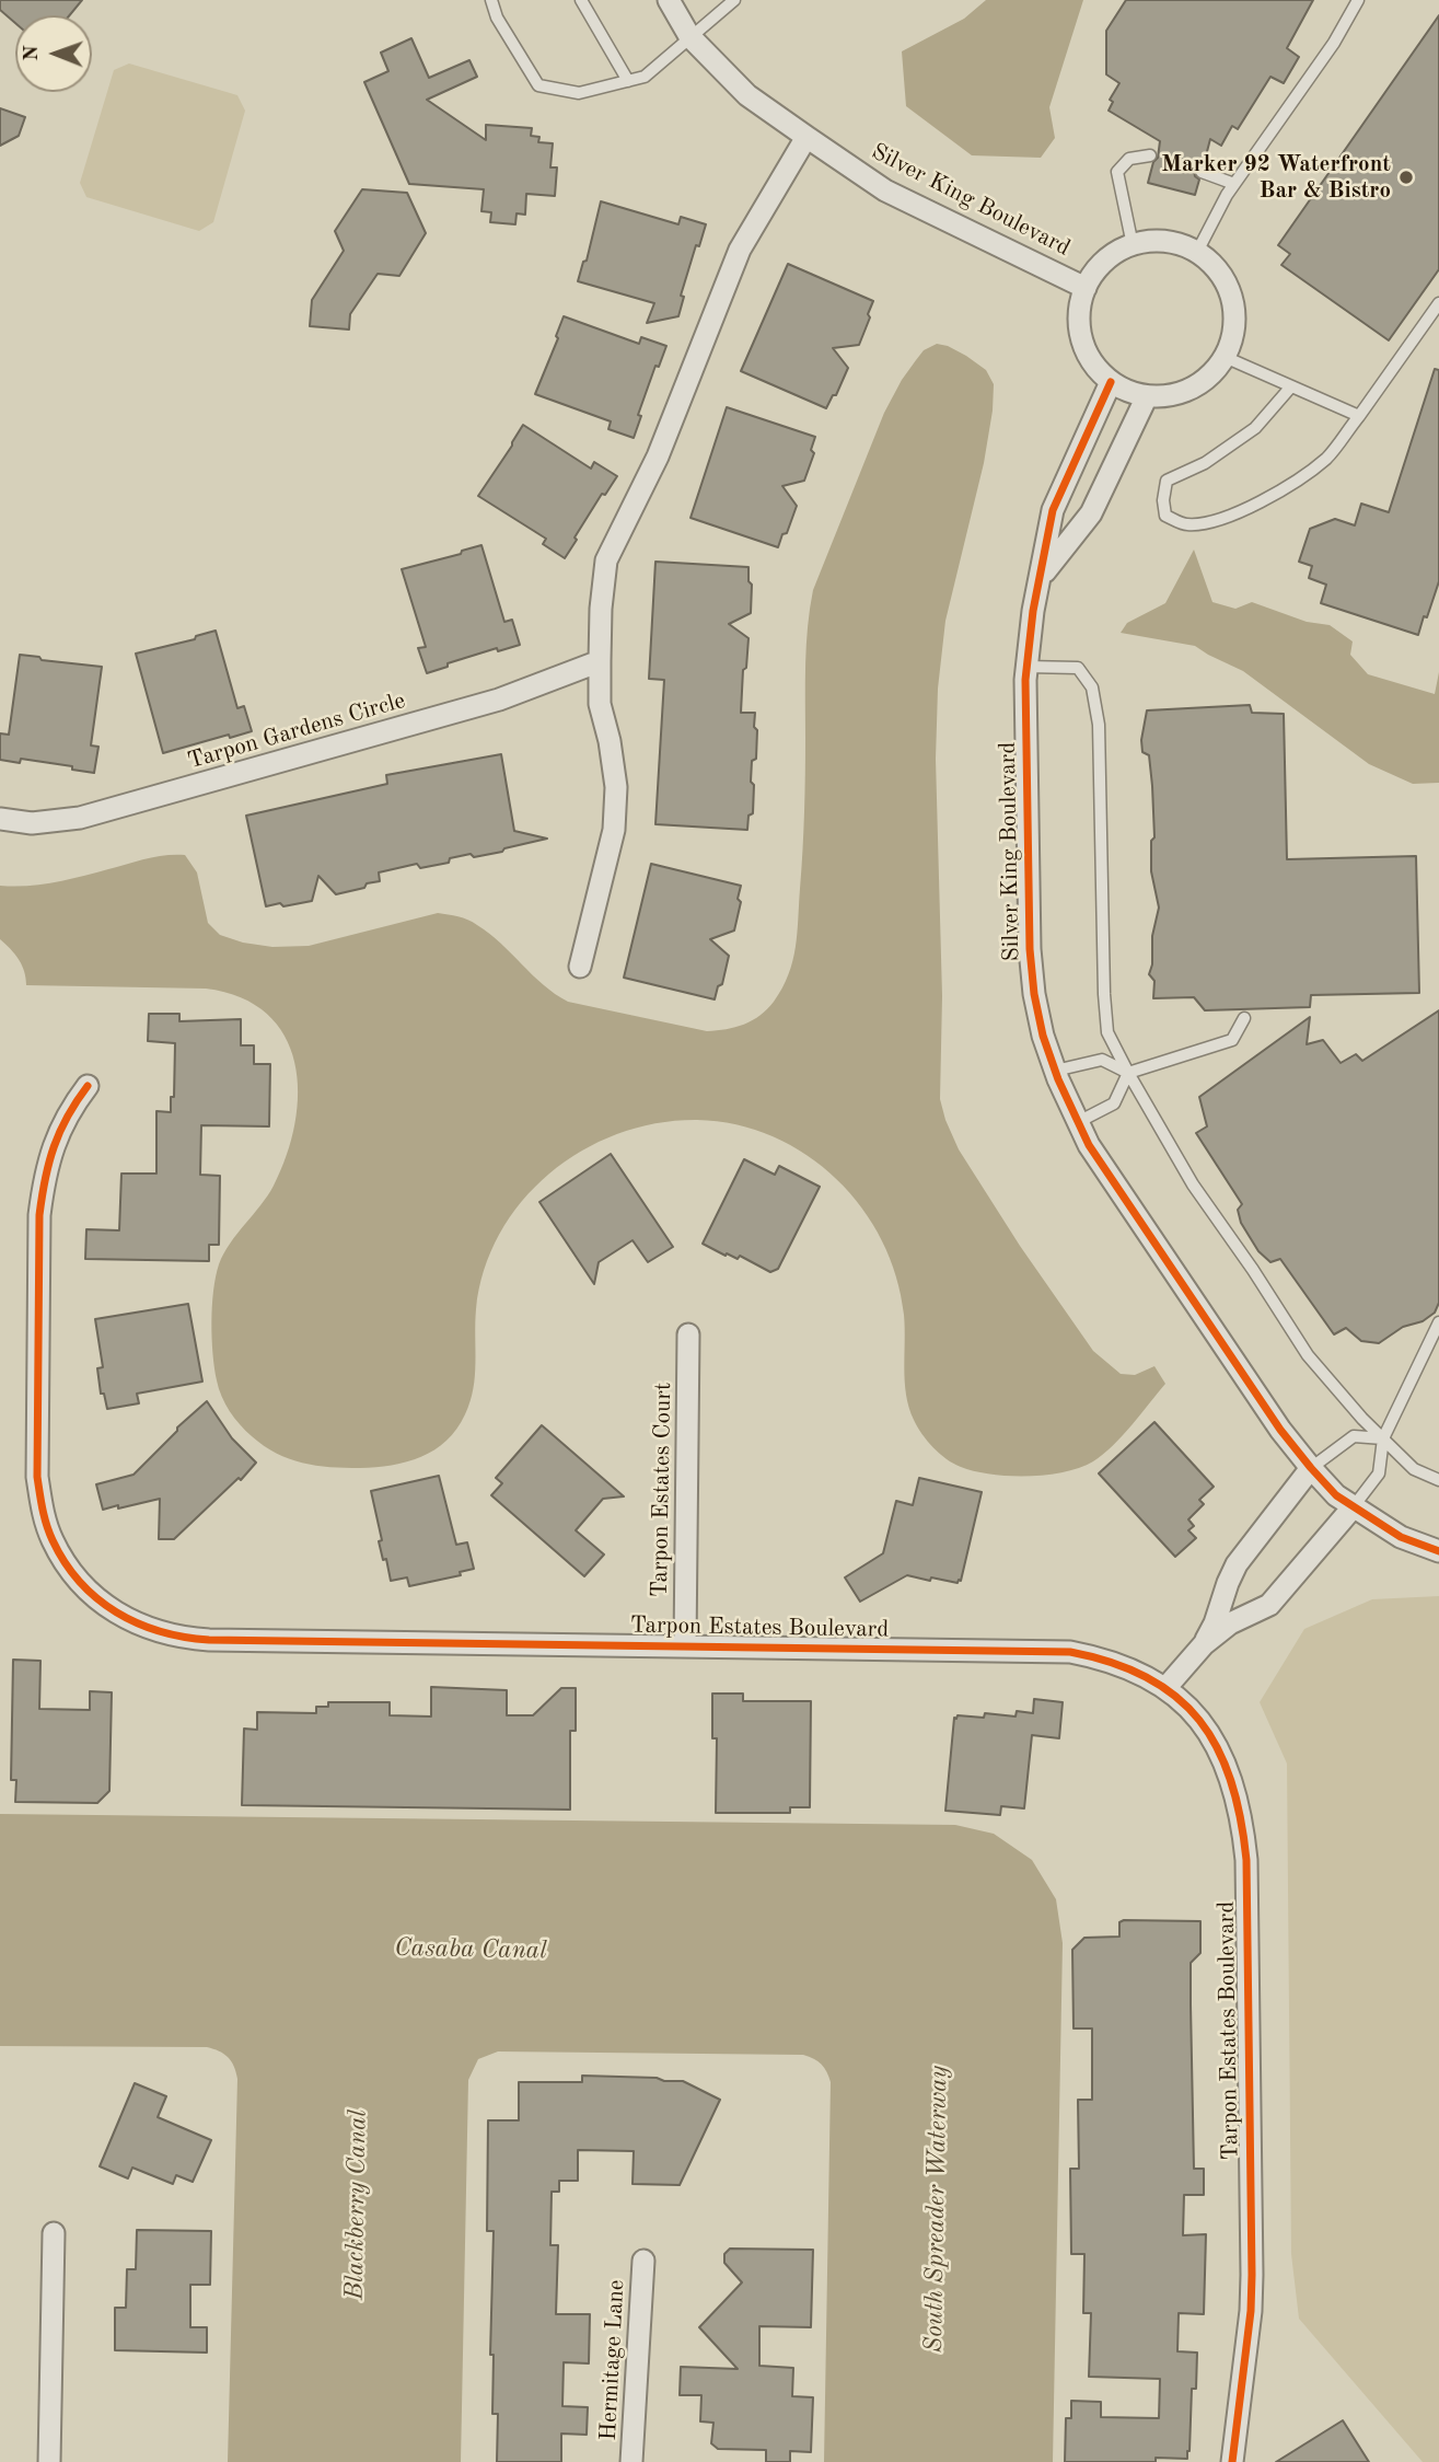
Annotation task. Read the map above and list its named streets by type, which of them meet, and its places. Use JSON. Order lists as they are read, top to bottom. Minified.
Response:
{"streets":{"street":["Silver King Boulevard","Tarpon Gardens Circle","Tarpon Estates Court","Tarpon Estates Boulevard","Hermitage Lane"]},"crossings":[["Tarpon Estates Court","Tarpon Estates Boulevard"]],"water":["Casaba Canal","Blackberry Canal","South Spreader Waterway"],"places":["Marker 92 Waterfront Bar & Bistro"],"north":"left"}
